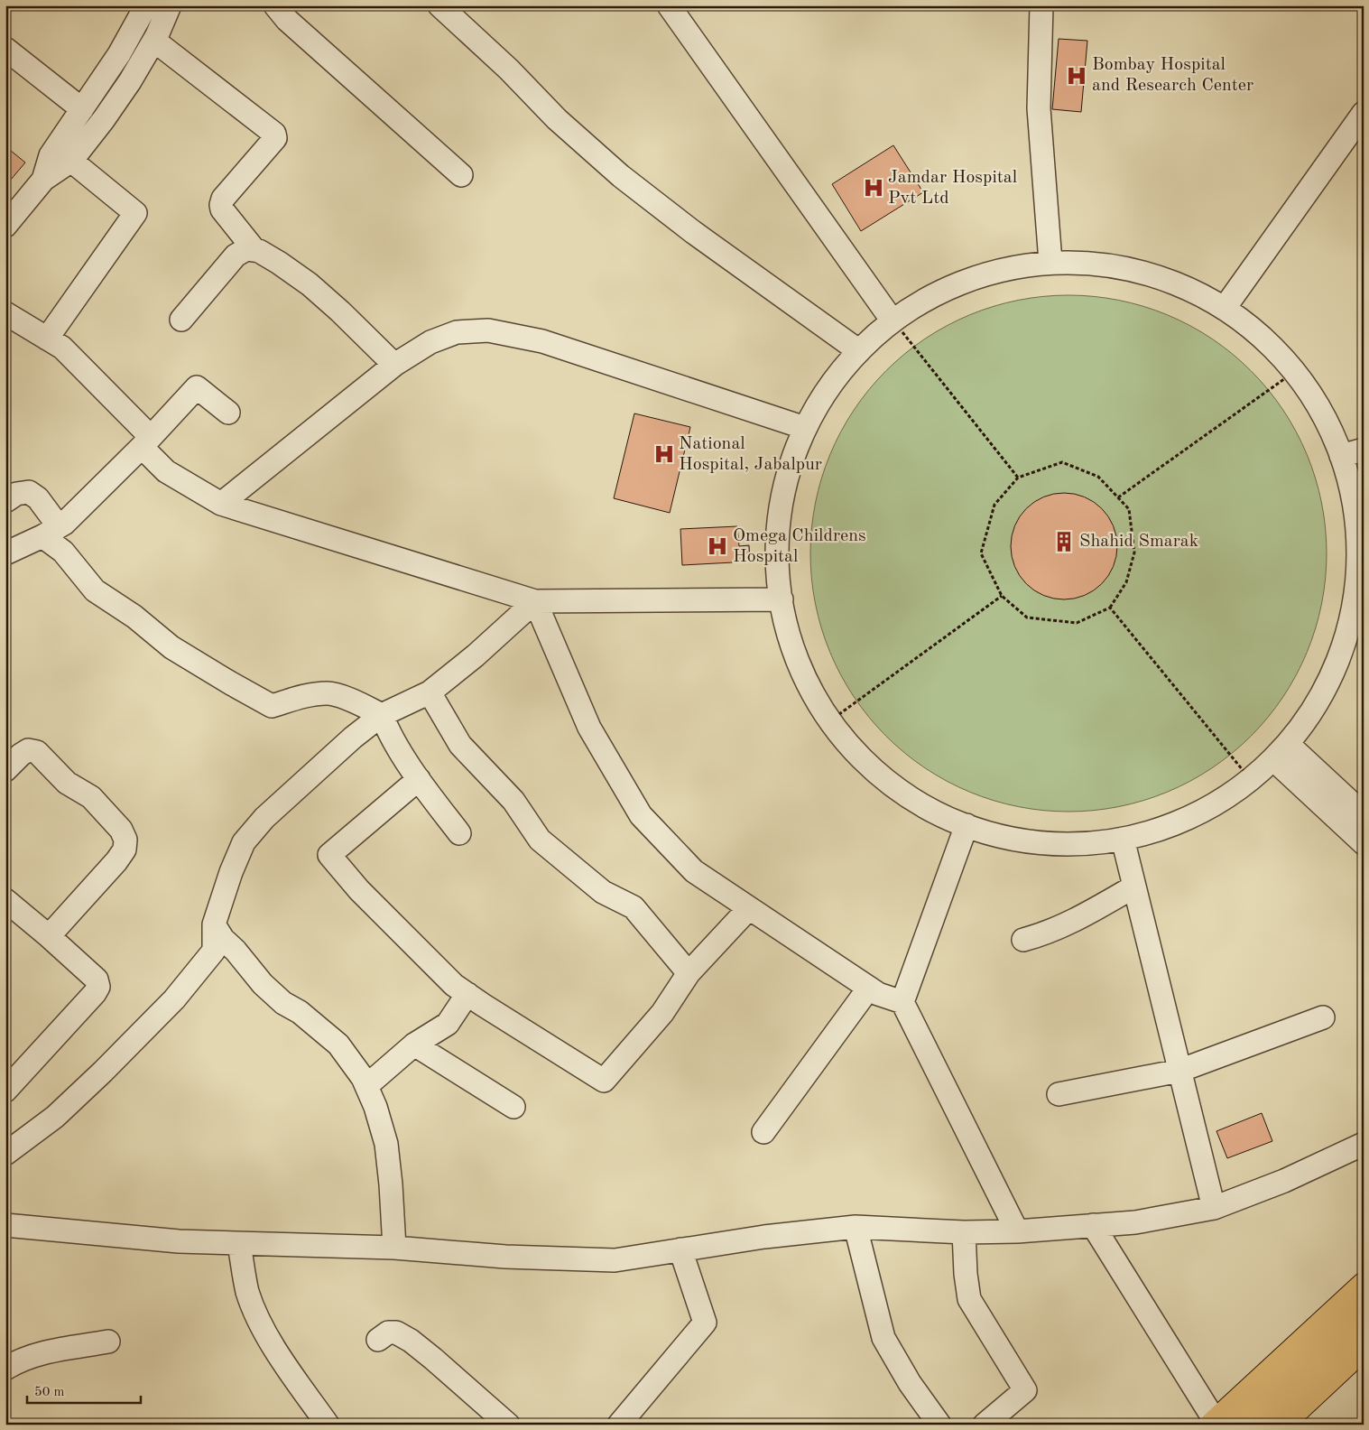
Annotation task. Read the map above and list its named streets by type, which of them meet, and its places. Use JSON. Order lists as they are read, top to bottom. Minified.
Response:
{"places":{"hospital":["Bombay Hospital and Research Center","Jamdar Hospital Pvt Ltd","National Hospital, Jabalpur","Omega Childrens Hospital"],"building":["Shahid Smarak"]},"scale_bar":"50 m"}
